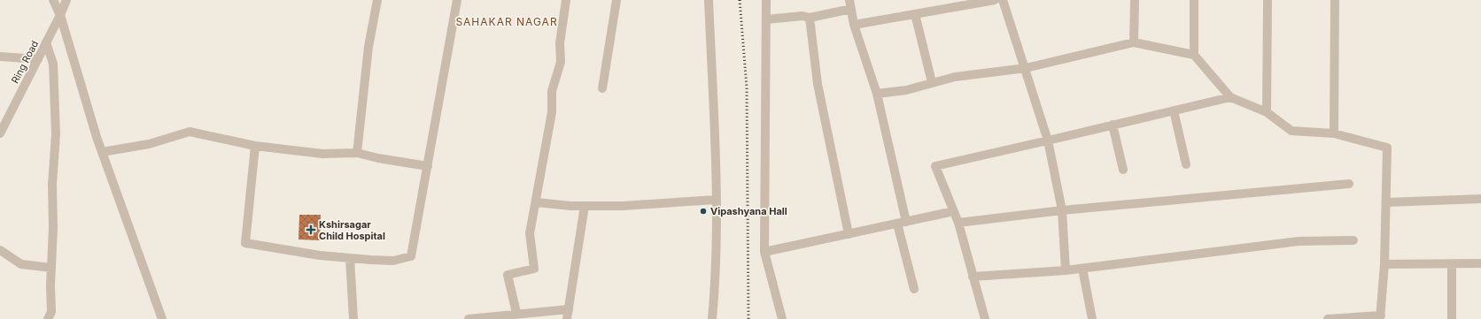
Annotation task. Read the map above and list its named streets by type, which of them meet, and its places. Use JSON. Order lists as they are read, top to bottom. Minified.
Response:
{"streets":{"street":["Ring Road"]},"districts":["SAHAKAR NAGAR"],"places":{"other":["Vipashyana Hall"],"health":["Kshirsagar Child Hospital"]}}
